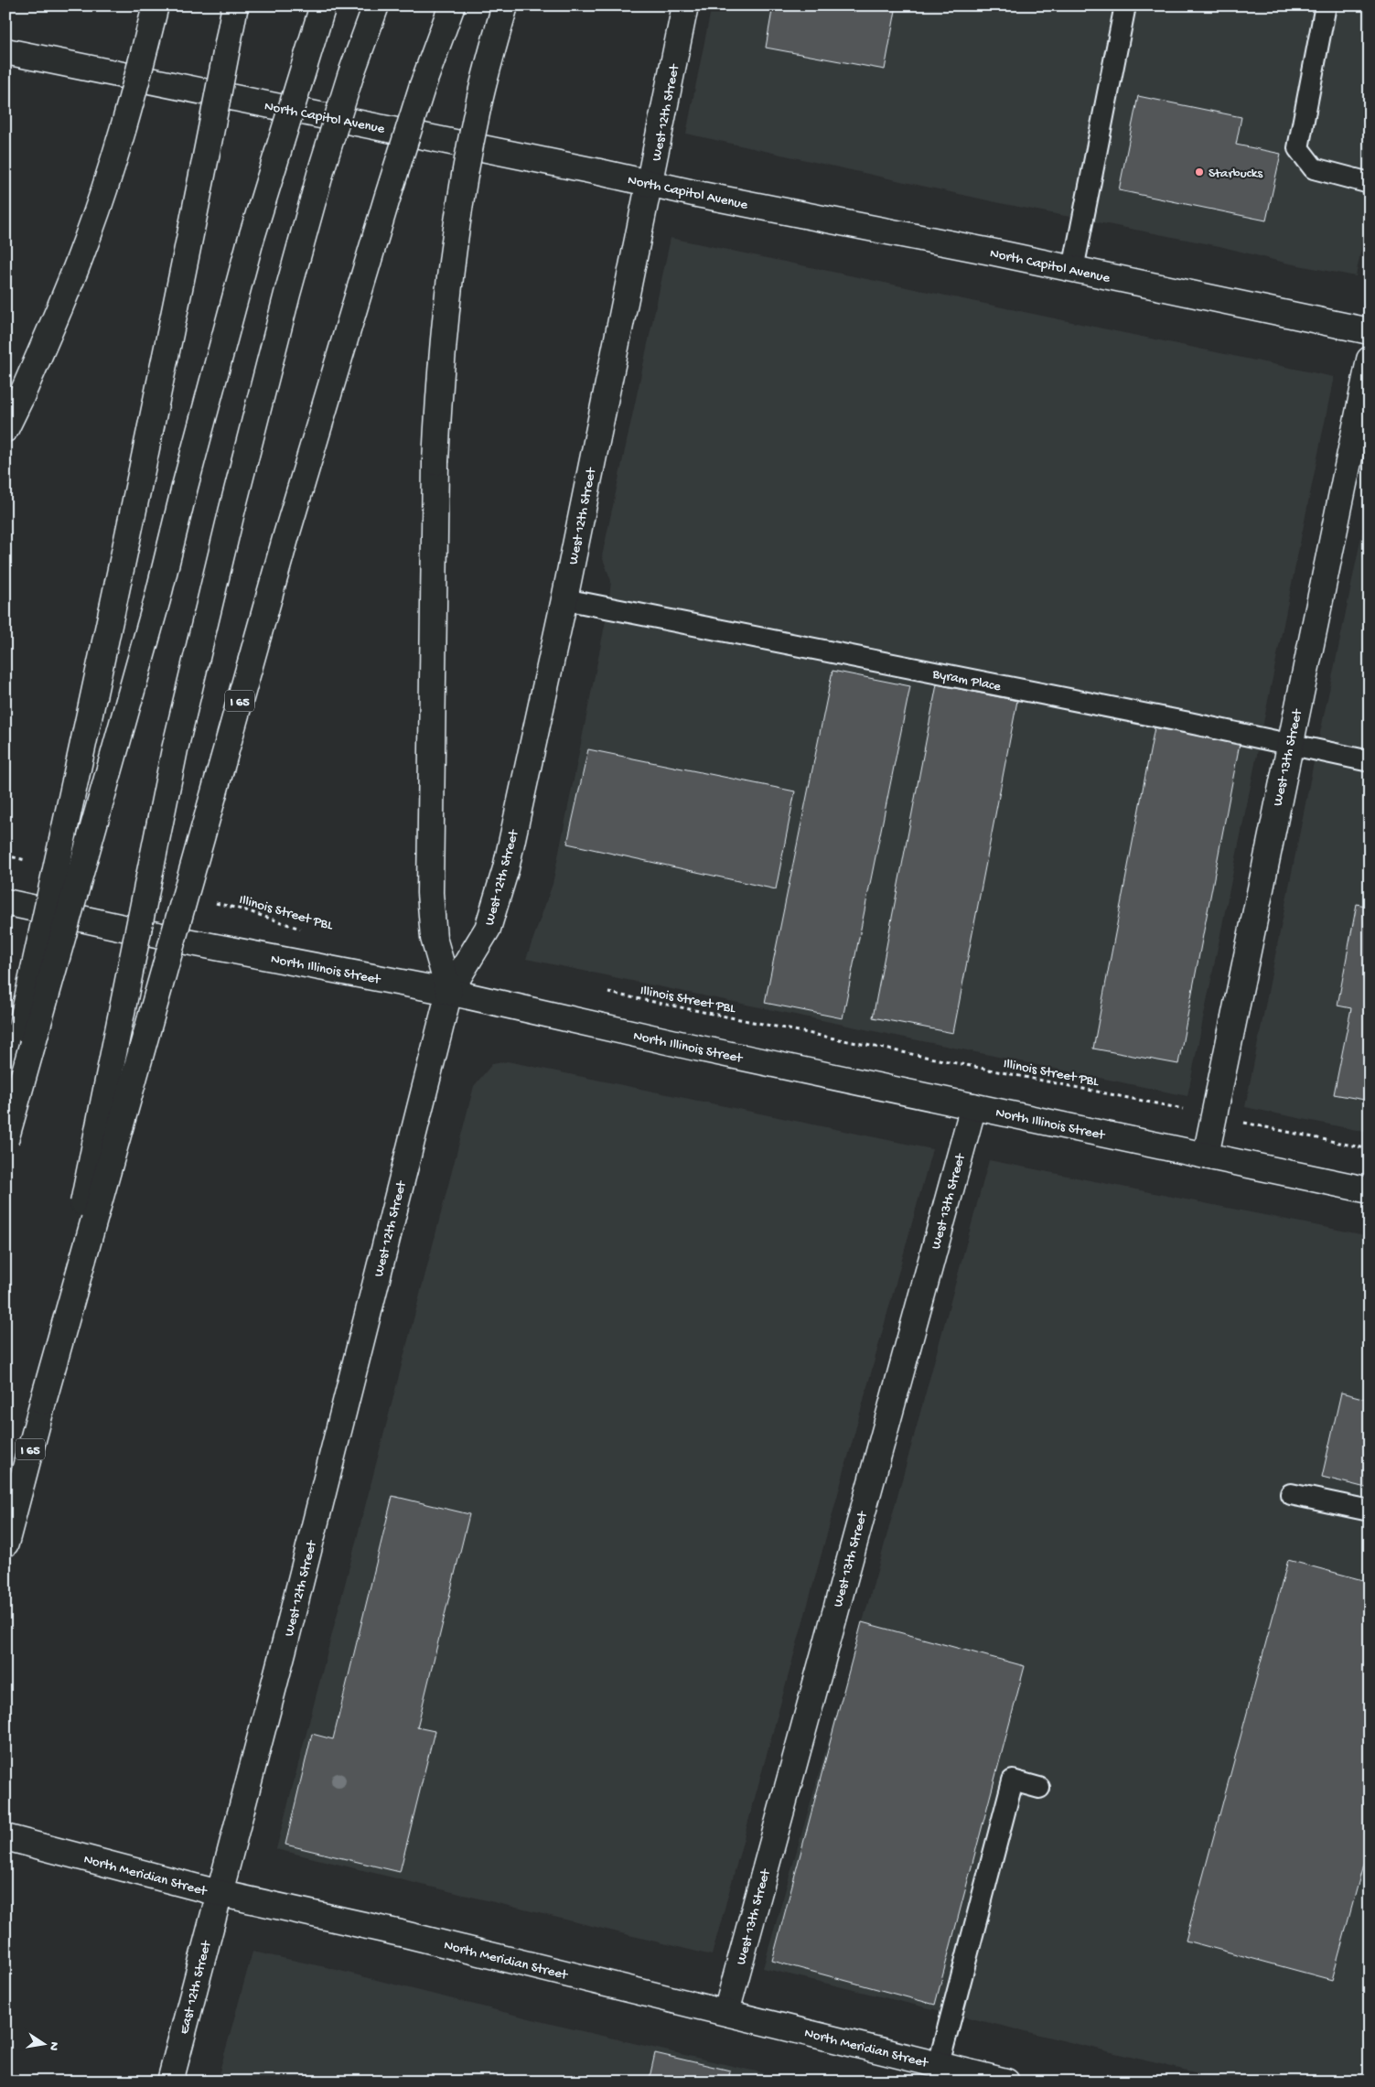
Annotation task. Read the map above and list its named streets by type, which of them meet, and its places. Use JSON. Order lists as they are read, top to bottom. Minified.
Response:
{"streets":{"main road":["West 12th Street","North Capitol Avenue","I 65","West 13th Street","North Illinois Street","North Meridian Street","East 12th Street"],"lane":["Byram Place"],"path":["Illinois Street PBL"]},"crossings":[["West 12th Street","North Capitol Avenue"],["West 12th Street","Byram Place"],["West 12th Street","North Illinois Street"],["West 12th Street","North Meridian Street"],["West 12th Street","East 12th Street"],["Byram Place","West 13th Street"],["West 13th Street","Illinois Street PBL"],["West 13th Street","North Illinois Street"],["West 13th Street","North Meridian Street"],["North Meridian Street","East 12th Street"]],"places":["Starbucks"],"north":"right"}
